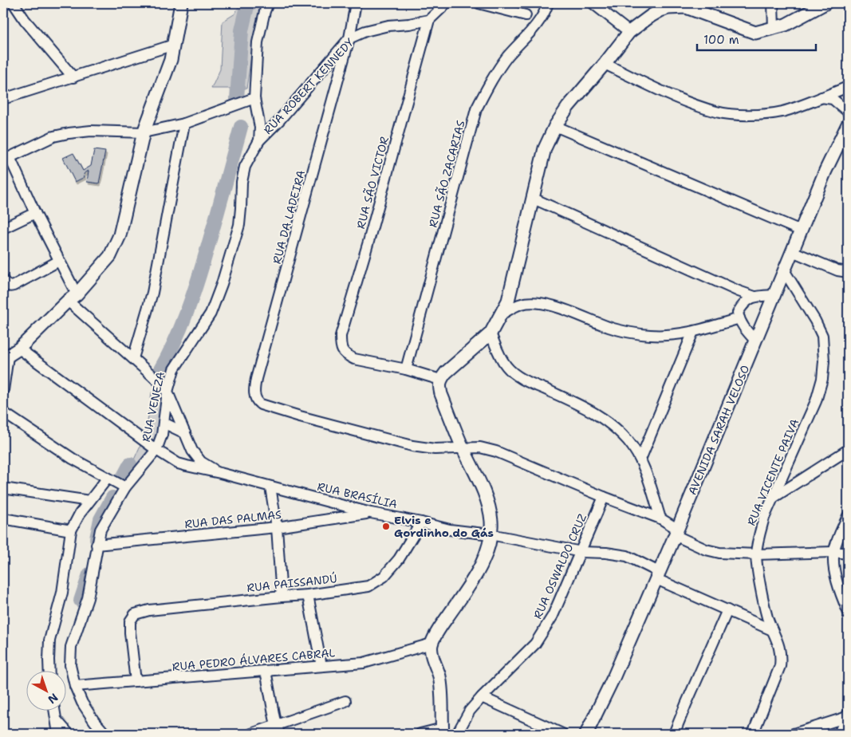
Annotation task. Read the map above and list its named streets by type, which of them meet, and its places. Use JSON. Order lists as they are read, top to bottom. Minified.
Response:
{"streets":{"main road":["AVENIDA SARAH VELOSO"],"street":["RUA ROBERT KENNEDY","RUA SÃO ZACARIAS","RUA SÃO VICTOR","RUA DA LADEIRA","RUA VENEZA","RUA VICENTE PAIVA","RUA BRASÍLIA","RUA DAS PALMAS","RUA OSWALDO CRUZ","RUA PAISSANDÚ","RUA PEDRO ÁLVARES CABRAL"]},"crossings":[["RUA ROBERT KENNEDY","RUA SÃO VICTOR"],["RUA ROBERT KENNEDY","RUA DA LADEIRA"],["RUA ROBERT KENNEDY","RUA VENEZA"],["RUA SÃO ZACARIAS","RUA SÃO VICTOR"],["RUA VENEZA","RUA BRASÍLIA"],["RUA VENEZA","RUA DAS PALMAS"],["RUA VENEZA","RUA PEDRO ÁLVARES CABRAL"],["AVENIDA SARAH VELOSO","RUA VICENTE PAIVA"],["AVENIDA SARAH VELOSO","RUA BRASÍLIA"],["RUA VICENTE PAIVA","RUA BRASÍLIA"],["RUA BRASÍLIA","RUA DAS PALMAS"],["RUA BRASÍLIA","RUA OSWALDO CRUZ"],["RUA BRASÍLIA","RUA PAISSANDÚ"],["RUA PAISSANDÚ","RUA PEDRO ÁLVARES CABRAL"]],"places":["Elvis e Gordinho do Gás"],"scale_bar":"100 m","north":"bottom right"}
